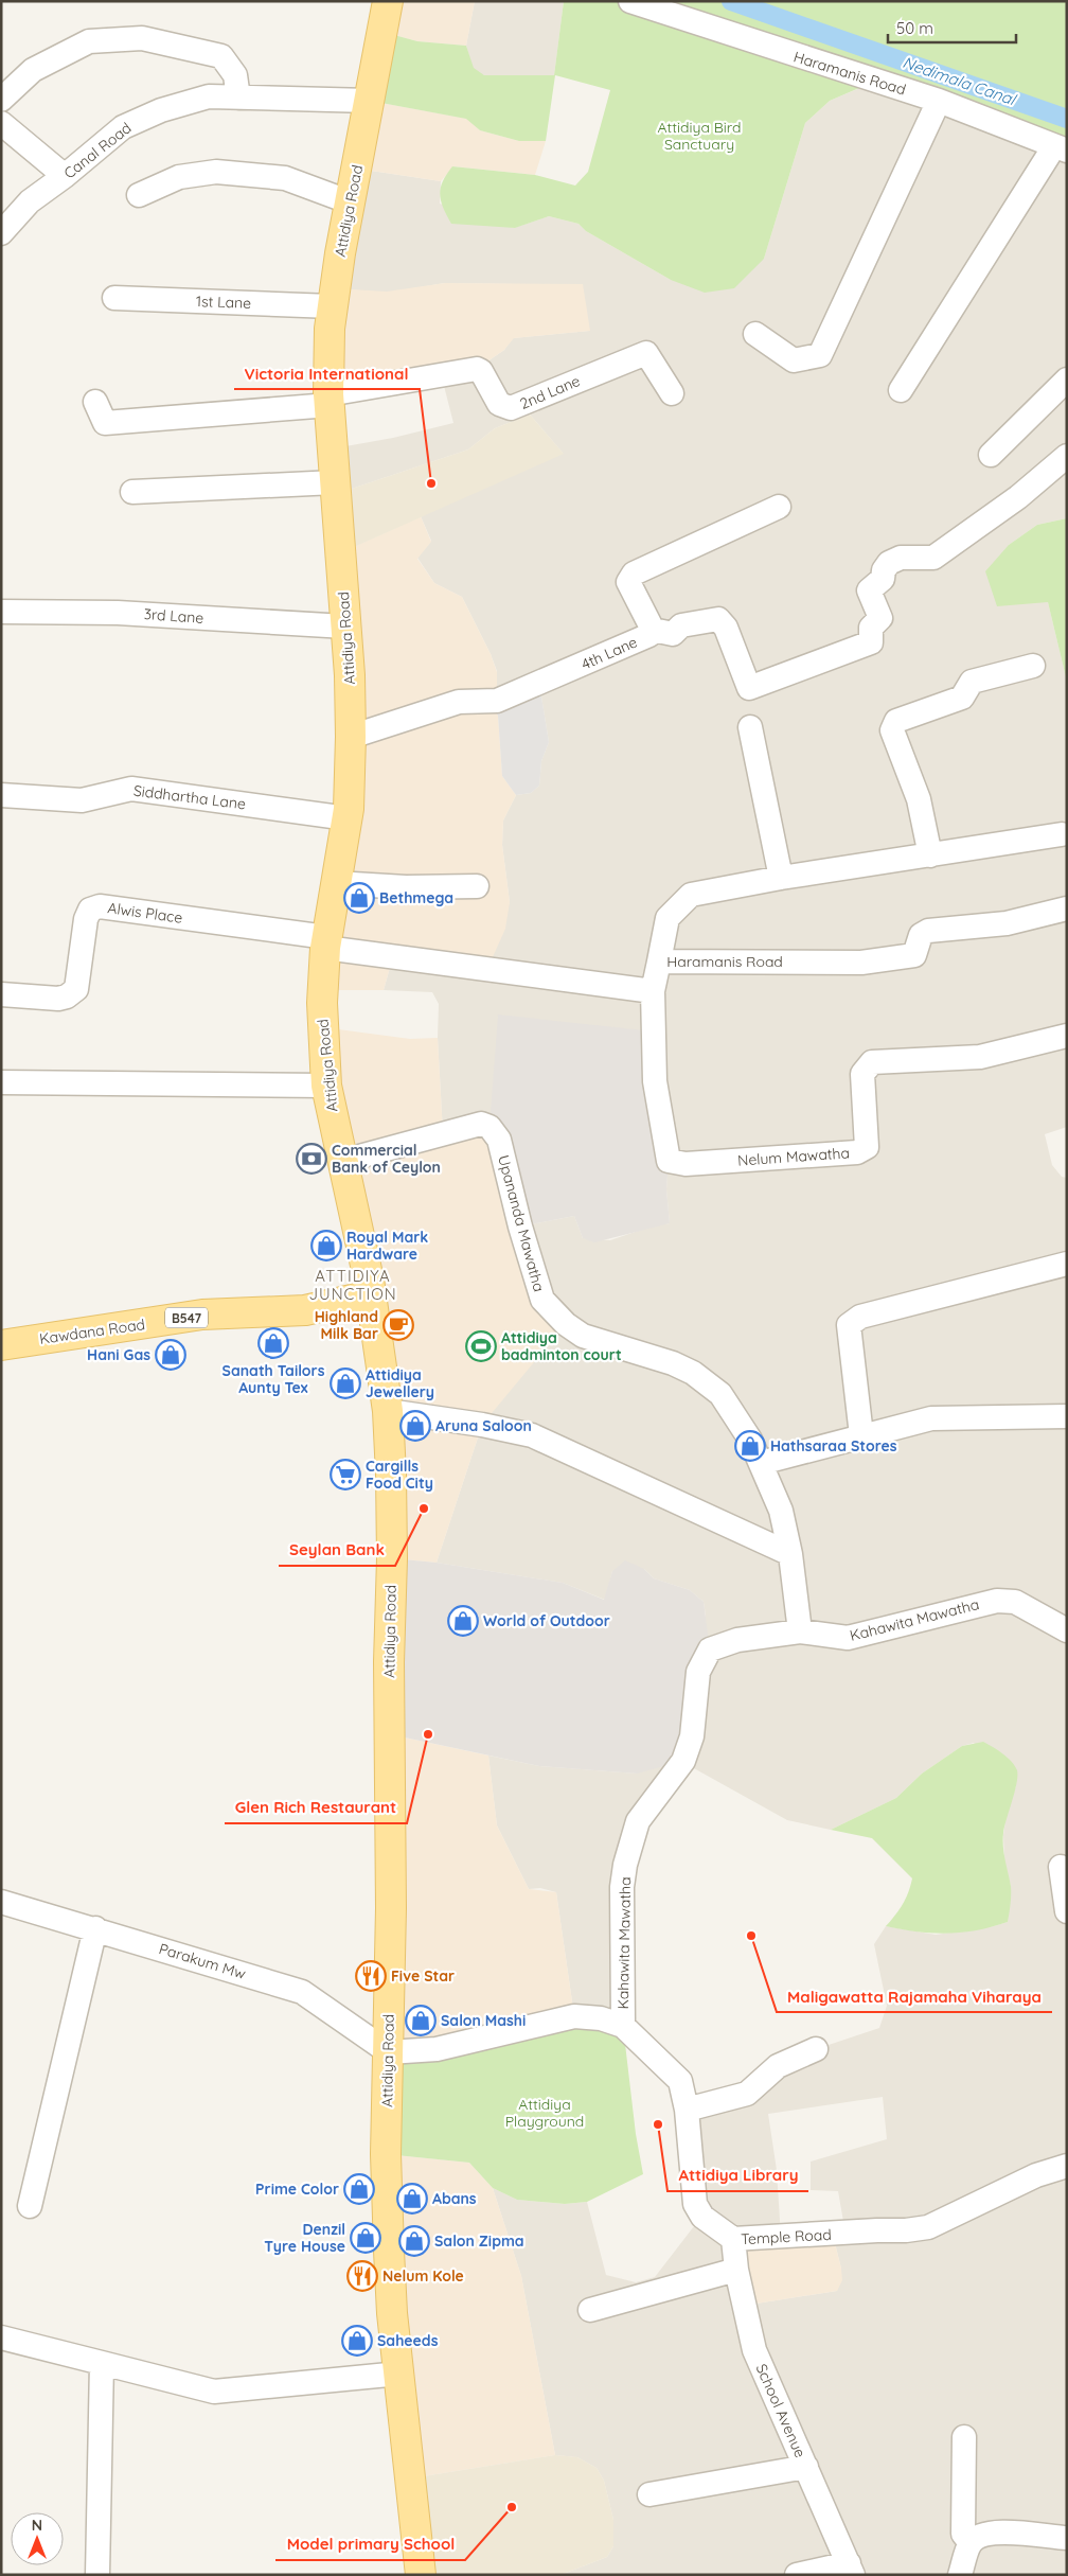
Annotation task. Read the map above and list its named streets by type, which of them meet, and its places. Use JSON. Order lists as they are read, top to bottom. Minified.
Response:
{"streets":{"main road":["Attidiya Road","B547","Kawdana Road"],"street":["Haramanis Road","Canal Road","1st Lane","2nd Lane","3rd Lane","4th Lane","Siddhartha Lane","Alwis Place","Nelum Mawatha","Upananda Mawatha","Kahawita Mawatha","Parakum Mw","Temple Road","School Avenue"]},"crossings":[["Haramanis Road","Nelum Mawatha"],["Canal Road","Attidiya Road"],["Attidiya Road","1st Lane"],["Attidiya Road","2nd Lane"],["Attidiya Road","3rd Lane"],["Attidiya Road","4th Lane"],["Attidiya Road","Siddhartha Lane"],["Attidiya Road","Alwis Place"],["Attidiya Road","Upananda Mawatha"],["Attidiya Road","Kawdana Road"],["Attidiya Road","Parakum Mw"],["Attidiya Road","Temple Road"],["Upananda Mawatha","Kahawita Mawatha"],["Kahawita Mawatha","Temple Road"],["Parakum Mw","Temple Road"],["Temple Road","School Avenue"]],"districts":["ATTIDIYA JUNCTION"],"water":["Nedimala Canal"],"parks":["Attidiya Bird Sanctuary","Attidiya Playground"],"places":{"other":["Victoria International","Seylan Bank","Glen Rich Restaurant","Maligawatta Rajamaha Viharaya","Attidiya Library","Model primary School"],"shop":["Bethmega","Royal Mark Hardware","Sanath Tailors Aunty Tex","Hani Gas","Attidiya Jewellery","Aruna Saloon","Hathsaraa Stores","World of Outdoor","Salon Mashi","Prime Color","Abans","Denzil Tyre House","Salon Zipma","Saheeds"],"bank":["Commercial Bank of Ceylon"],"cafe":["Highland Milk Bar"],"sports":["Attidiya badminton court"],"supermarket":["Cargills Food City"],"restaurant":["Five Star","Nelum Kole"]},"scale_bar":"50 m","north":"top"}
